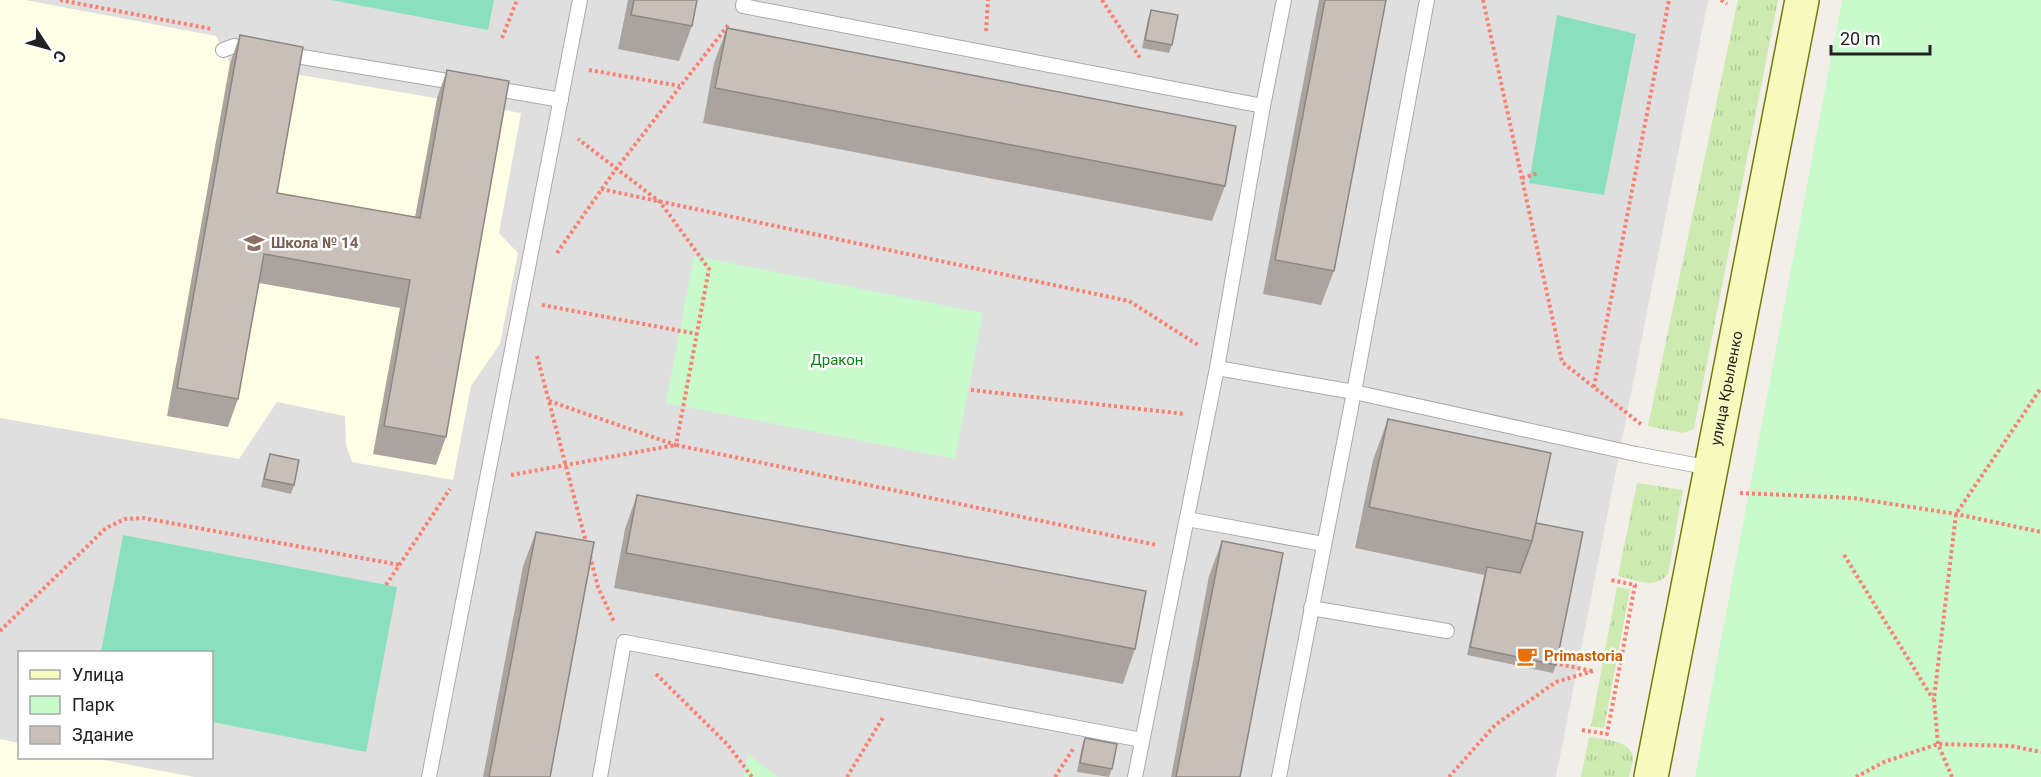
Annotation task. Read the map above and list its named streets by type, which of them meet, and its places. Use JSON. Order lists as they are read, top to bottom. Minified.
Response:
{"streets":{"street":["улица Крыленко"]},"parks":["Дракон"],"places":{"school or university":["Школа № 14"],"cafe":["Primastoria"]},"legend":["Улица","Парк","Здание"],"scale_bar":"20 m","north":"bottom right"}
